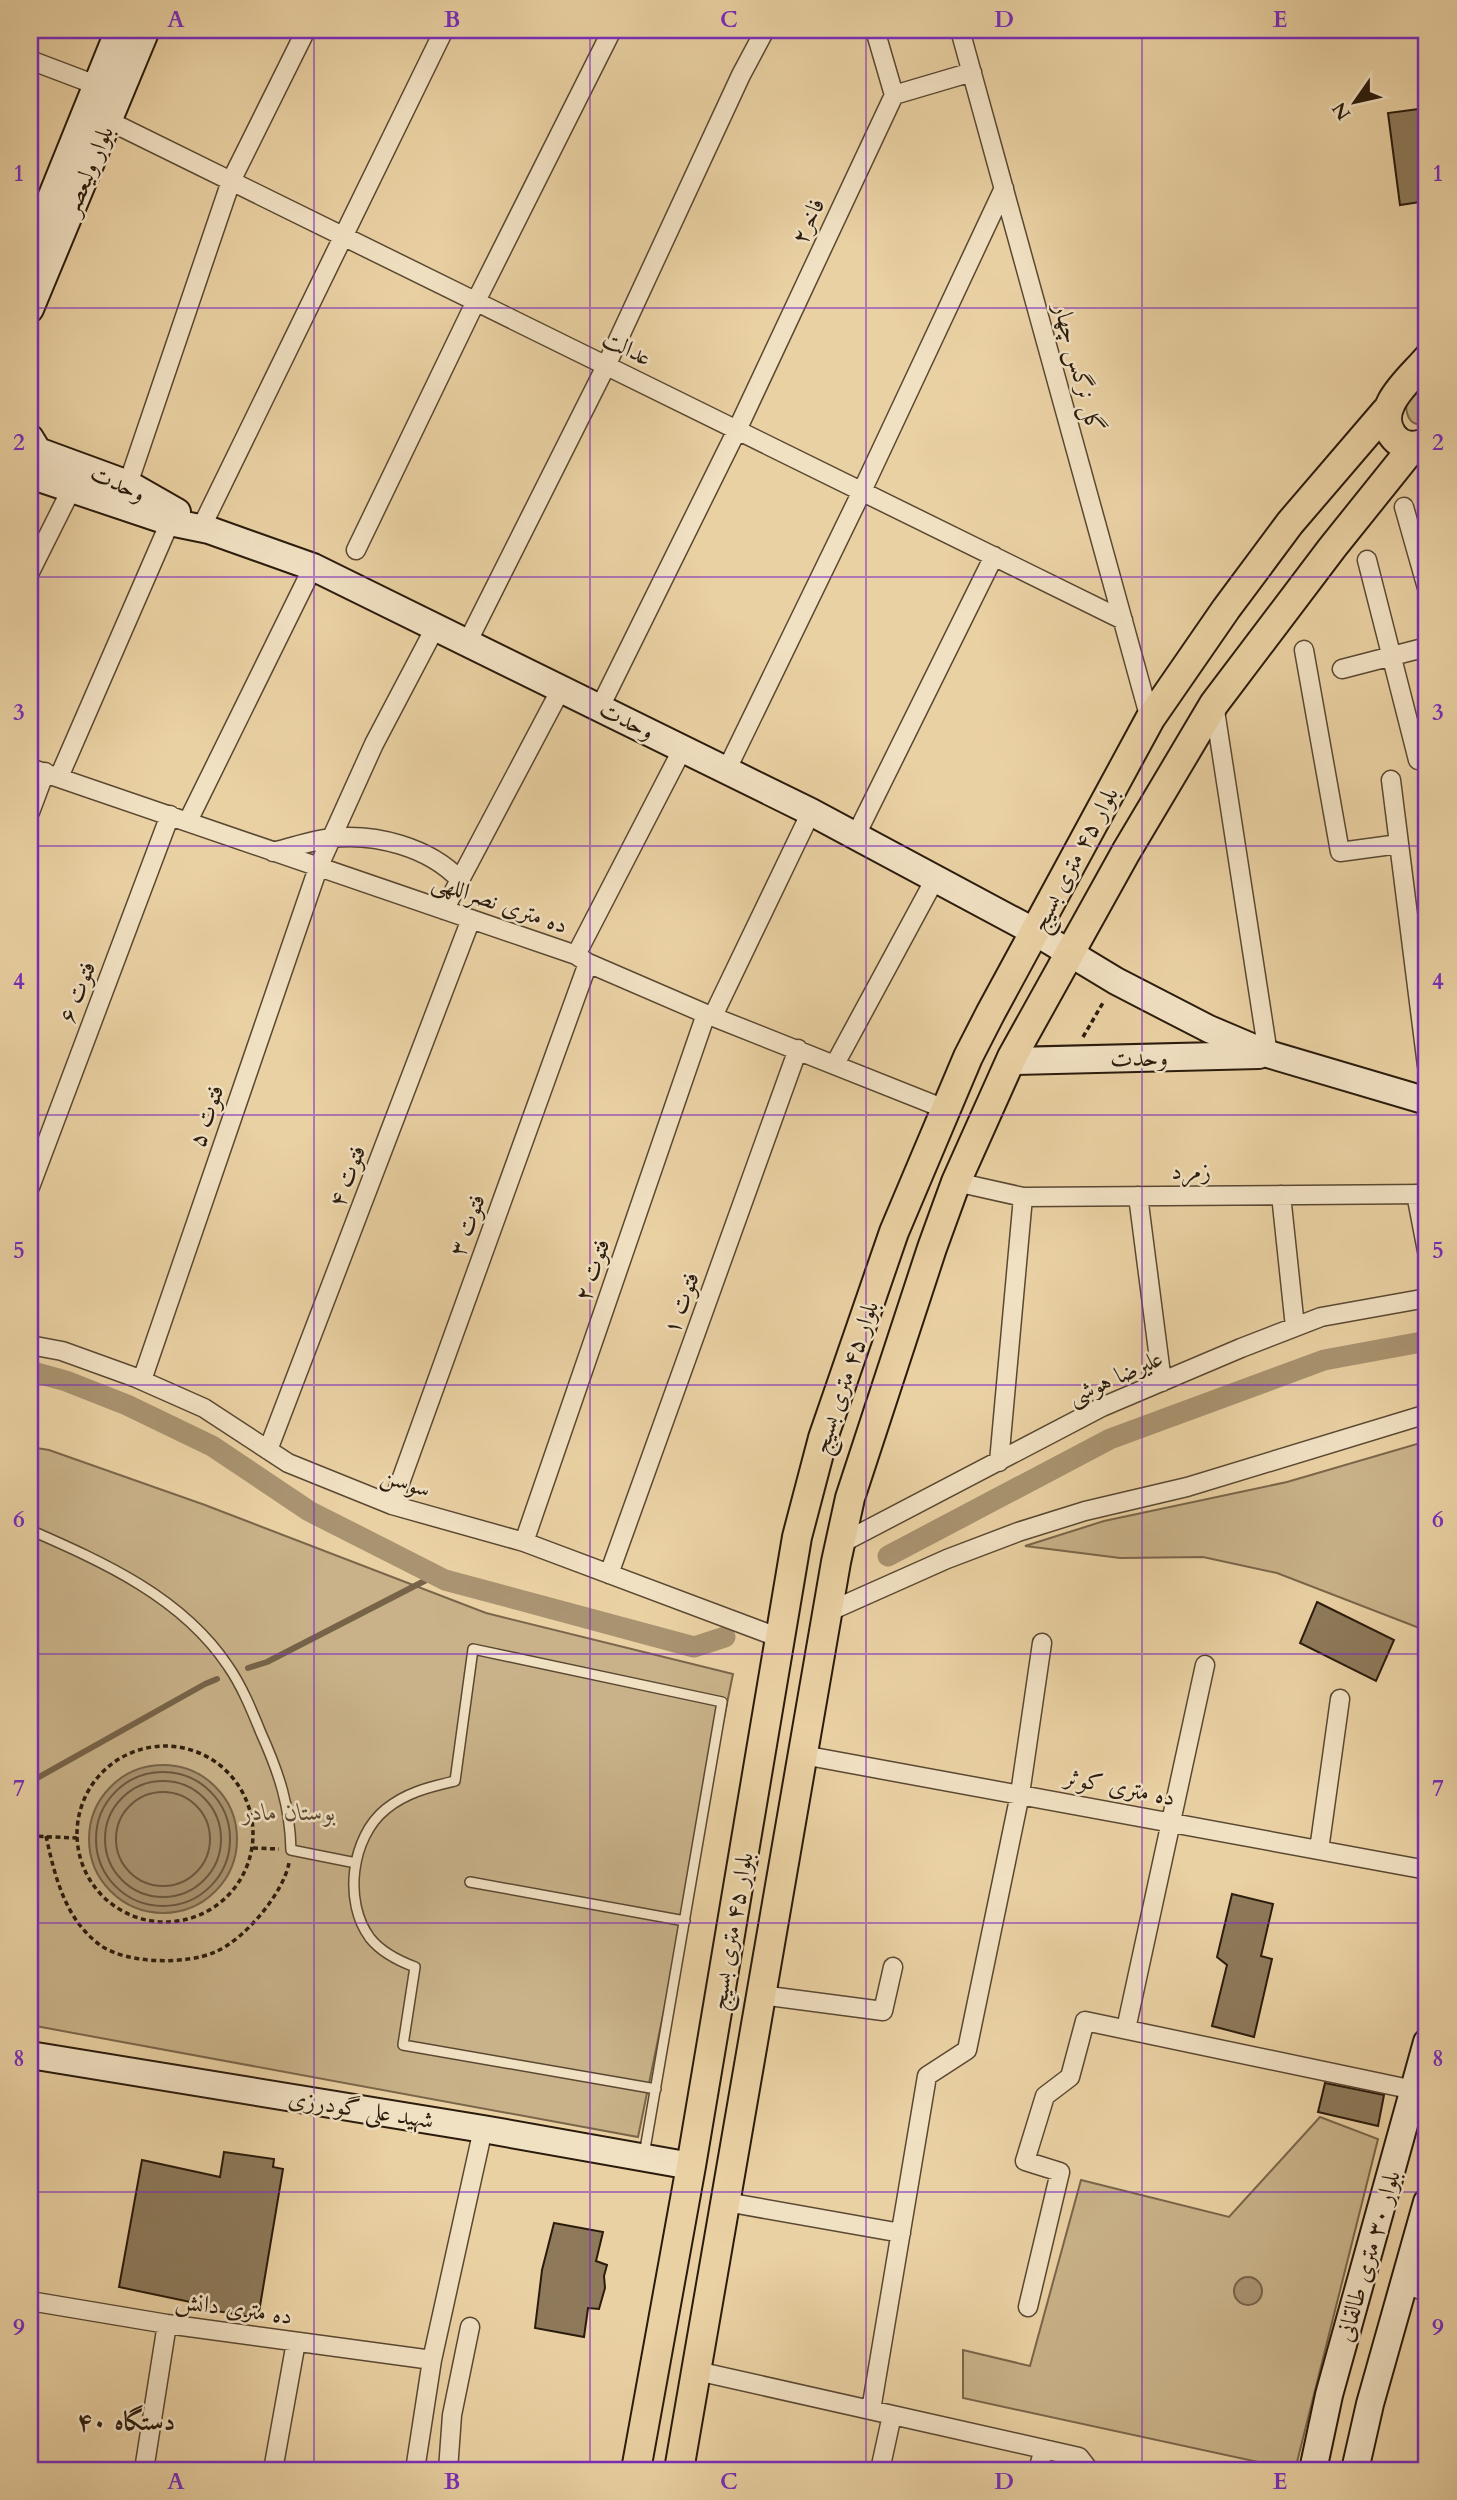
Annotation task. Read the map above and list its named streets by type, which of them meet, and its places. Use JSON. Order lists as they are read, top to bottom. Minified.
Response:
{"streets":{"main road":["بلوار ۴۵ متری بسیج"],"street":["بلوار ولیعصر","فاخر۲","عدالت","گل نرگس چهار","وحدت","ده متری نصراللهی","فتوت ۶","فتوت ۵","زمرد","فتوت ۴","فتوت ۳","فتوت ۲","فتوت ۱","علیرضا هوشی","سوسن","ده متری کوثر","شهید علی گودرزی","بلوار ۳۰ متری طالقانی","ده متری دانش"]},"crossings":[["بلوار ولیعصر","عدالت"],["فاخر۲","عدالت"],["فاخر۲","وحدت"],["عدالت","گل نرگس چهار"],["گل نرگس چهار","بلوار ۴۵ متری بسیج"],["وحدت","بلوار ۴۵ متری بسیج"],["وحدت","فتوت ۵"],["وحدت","فتوت ۳"],["وحدت","فتوت ۲"],["بلوار ۴۵ متری بسیج","ده متری نصراللهی"],["بلوار ۴۵ متری بسیج","زمرد"],["بلوار ۴۵ متری بسیج","علیرضا هوشی"],["بلوار ۴۵ متری بسیج","سوسن"],["بلوار ۴۵ متری بسیج","ده متری کوثر"],["بلوار ۴۵ متری بسیج","شهید علی گودرزی"],["ده متری نصراللهی","فتوت ۶"],["ده متری نصراللهی","فتوت ۵"],["ده متری نصراللهی","فتوت ۴"],["ده متری نصراللهی","فتوت ۳"],["ده متری نصراللهی","فتوت ۲"],["ده متری نصراللهی","فتوت ۱"],["فتوت ۵","سوسن"],["فتوت ۴","سوسن"],["فتوت ۳","سوسن"],["فتوت ۲","سوسن"],["فتوت ۱","سوسن"]],"districts":["۴۰ دستگاه"],"parks":["بوستان مادر"],"north":"bottom left","grid":{"columns":["A","B","C","D","E"],"rows":["1","2","3","4","5","6","7","8","9"]}}
